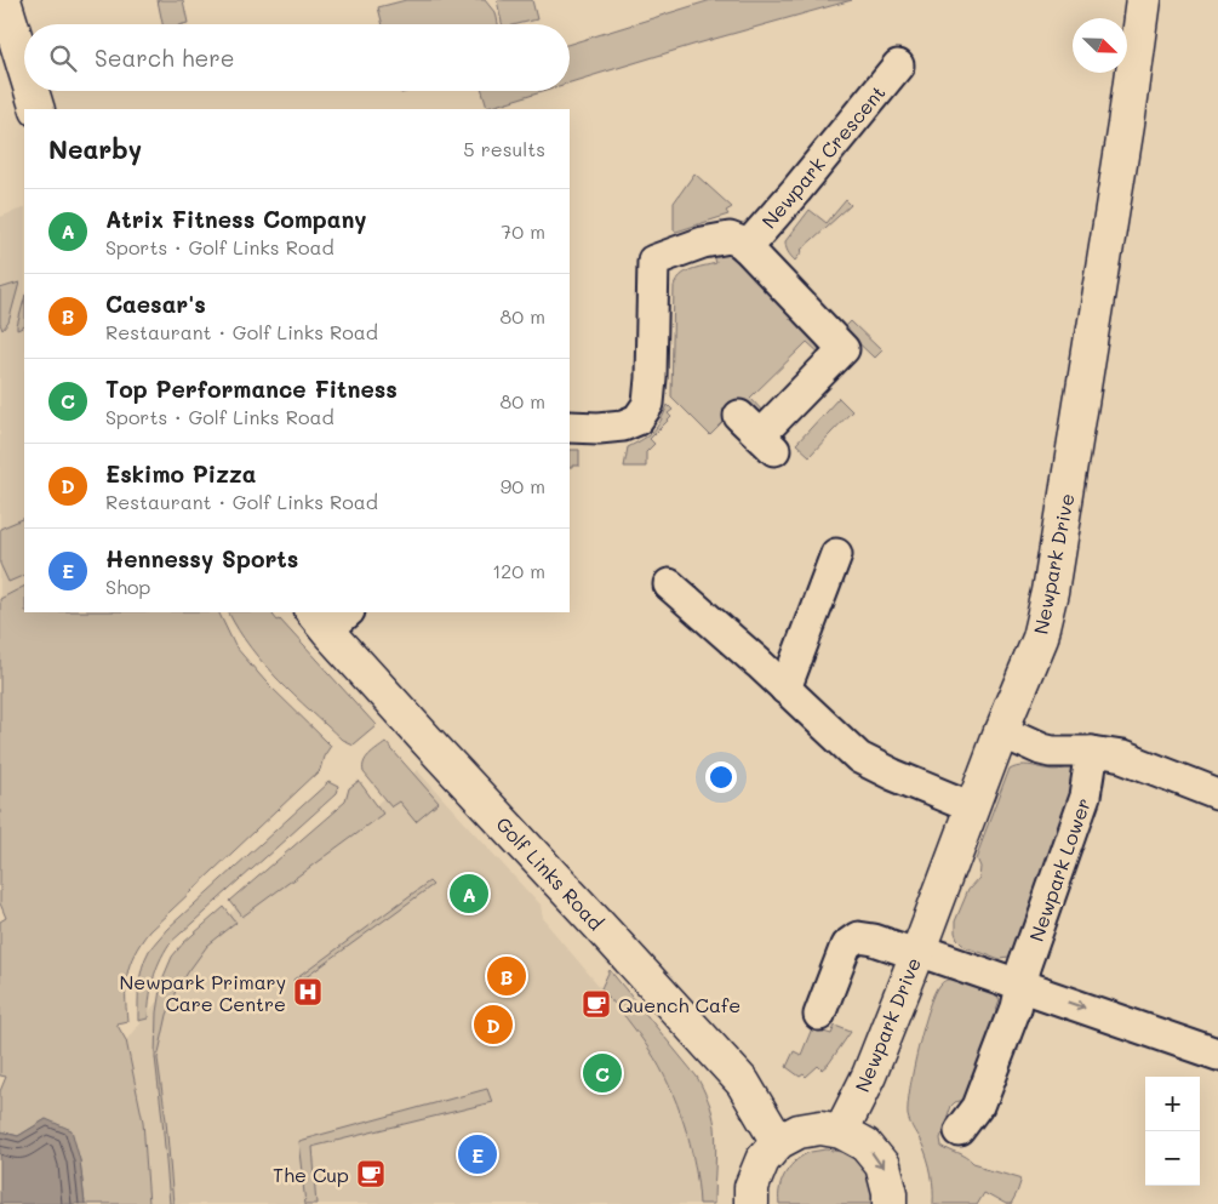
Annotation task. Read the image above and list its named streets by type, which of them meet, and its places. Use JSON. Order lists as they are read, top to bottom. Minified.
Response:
{"streets":{"street":["Newpark Crescent","Newpark Drive","Newpark Lower","Golf Links Road"]},"places":{"hospital":["Newpark Primary Care Centre"],"cafe":["Quench Cafe","The Cup"]},"north":"bottom right","page":{"search":"Search here","heading":["Nearby","5 results"],"list":[{"mark":"A","name":"Atrix Fitness Company","note":"Sports · Golf Links Road","value":"70 m"},{"mark":"B","name":"Caesar's","note":"Restaurant · Golf Links Road","value":"80 m"},{"mark":"C","name":"Top Performance Fitness","note":"Sports · Golf Links Road","value":"80 m"},{"mark":"D","name":"Eskimo Pizza","note":"Restaurant · Golf Links Road","value":"90 m"},{"mark":"E","name":"Hennessy Sports","note":"Shop","value":"120 m"}],"pins":["A","B","D","C","E"],"map_buttons":["+","−"]}}
